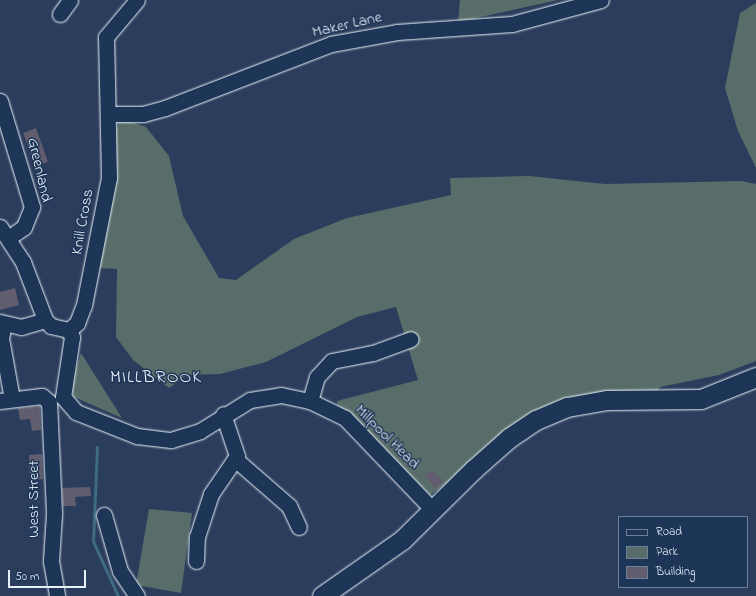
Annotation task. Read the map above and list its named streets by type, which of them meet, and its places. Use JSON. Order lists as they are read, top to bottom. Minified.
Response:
{"streets":{"street":["Maker Lane","Greenland","Knill Cross","Millpool Head","West Street"]},"crossings":[["Maker Lane","Knill Cross"],["Knill Cross","West Street"],["Millpool Head","West Street"]],"districts":["MILLBROOK"],"legend":["Road","Park","Building"],"scale_bar":"50 m"}
